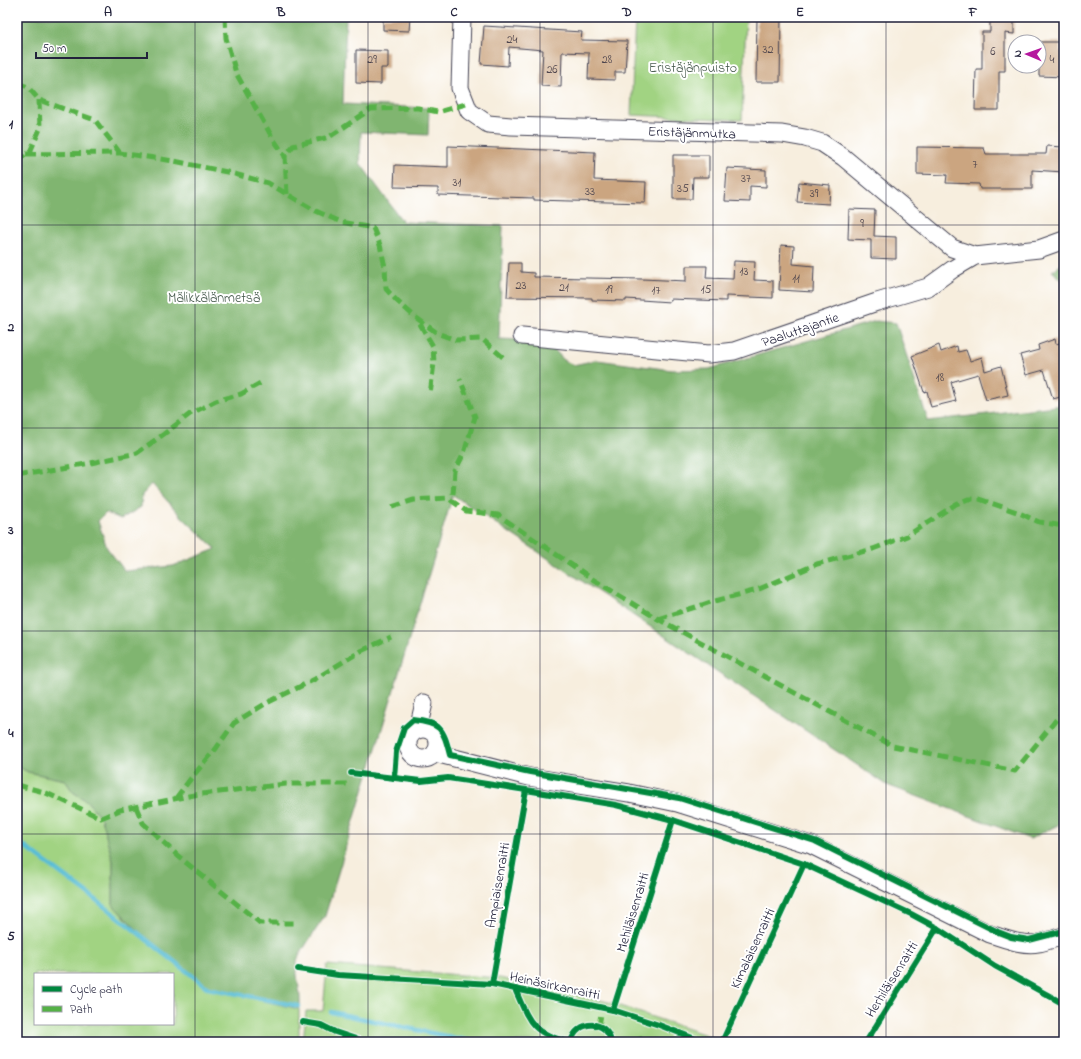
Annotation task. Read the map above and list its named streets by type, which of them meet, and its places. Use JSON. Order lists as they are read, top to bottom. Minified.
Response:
{"streets":{"street":["Eristäjänmutka","Paaluttajantie"],"cycle path":["Ampiaisenraitti","Mehiläisenraitti","Kimalaisenraitti","Herhiläisenraitti","Heinäsirkanraitti"]},"crossings":[["Eristäjänmutka","Paaluttajantie"]],"parks":["Eristäjänpuisto","Mälikkälänmetsä"],"house_numbers":["24","32","6","29","28","4","26","7","37","31","35","33","39","9","13","11","23","21","19","15","17","18"],"legend":["Cycle path","Path"],"scale_bar":"50 m","north":"left","grid":{"columns":["A","B","C","D","E","F"],"rows":["1","2","3","4","5"]}}
